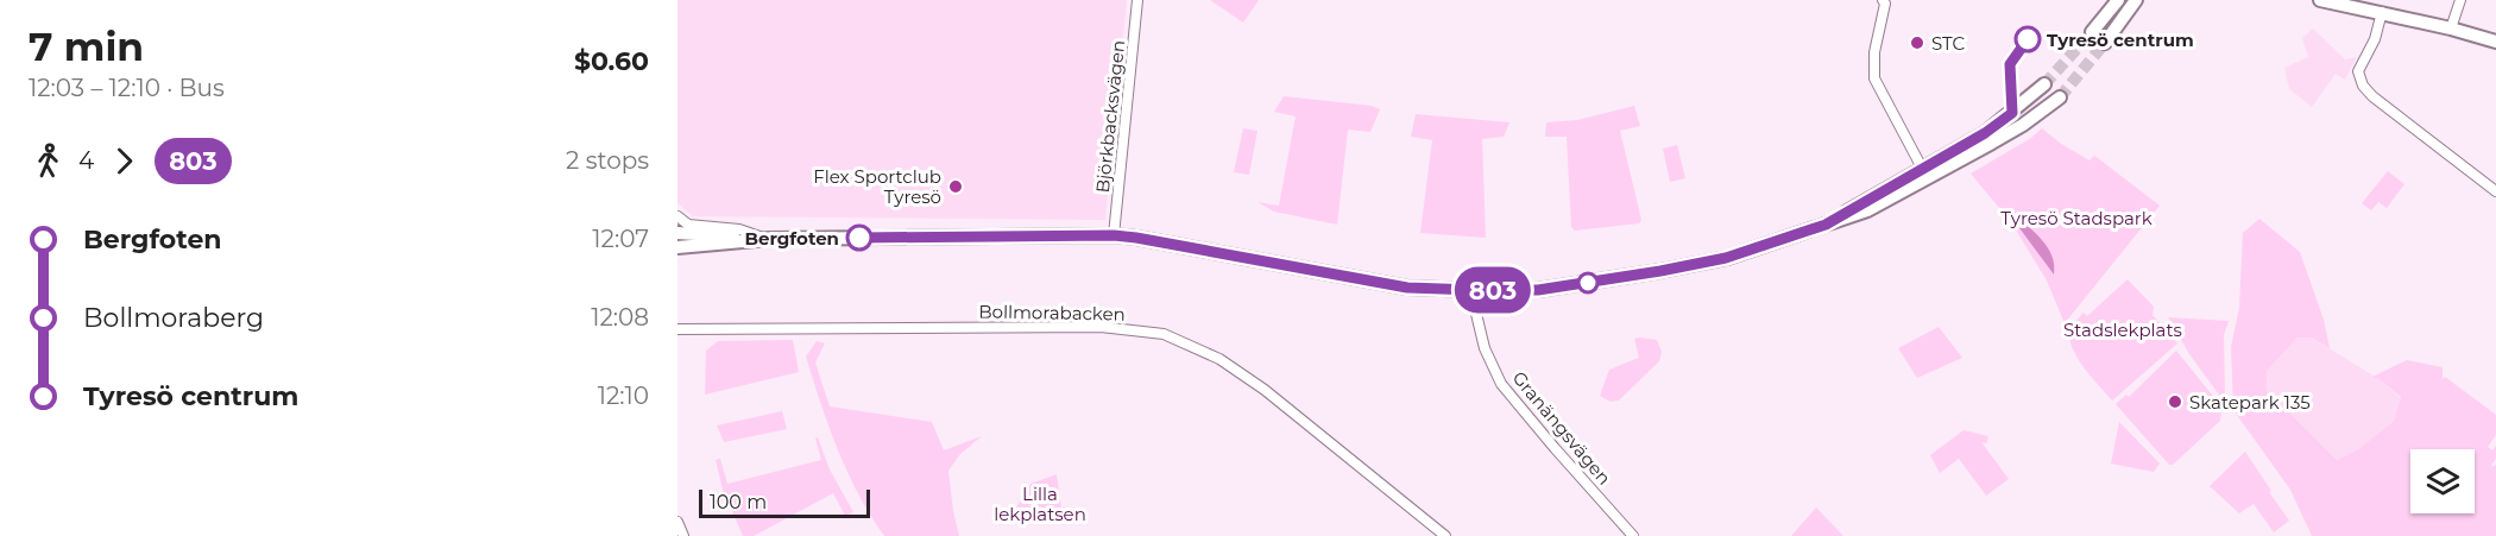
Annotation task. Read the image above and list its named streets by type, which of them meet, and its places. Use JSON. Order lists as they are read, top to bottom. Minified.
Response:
{"streets":{"street":["Björkbacksvägen","Bollmorabacken","Granängsvägen"]},"parks":["Tyresö Stadspark","Stadslekplats","Lilla lekplatsen"],"places":["Tyresö centrum","STC","Flex Sportclub Tyresö","Bergfoten","Skatepark 135"],"lines":["bus line 803"],"scale_bar":"100 m","page":{"heading":["7 min","12:03 – 12:10 · Bus","$0.60"],"on_map":"803","legs":["4","803","2 stops"],"list":[{"name":"Bergfoten","value":"12:07"},{"name":"Bollmoraberg","value":"12:08"},{"name":"Tyresö centrum","value":"12:10"}],"scale":"100 m"}}
